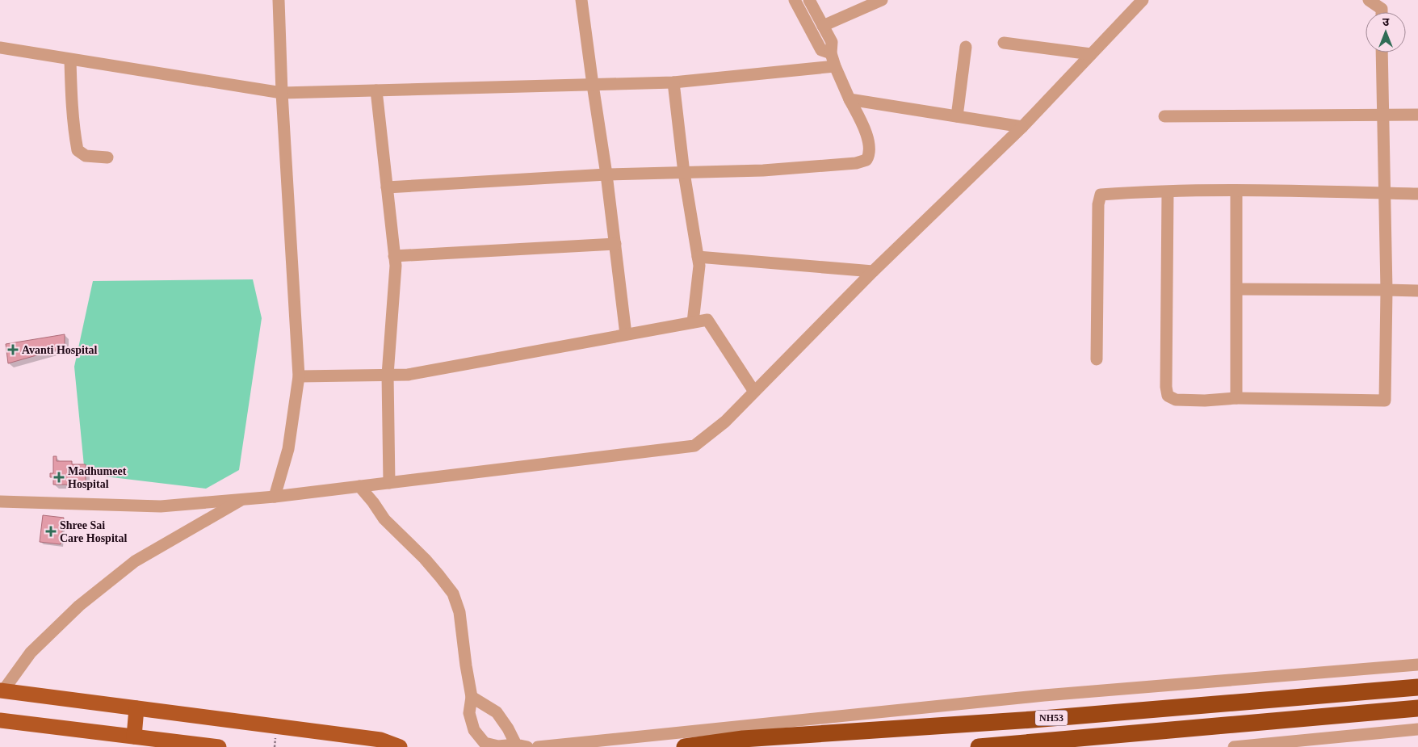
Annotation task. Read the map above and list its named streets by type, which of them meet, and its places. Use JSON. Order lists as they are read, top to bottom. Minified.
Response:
{"streets":{"highway":["NH53"]},"places":{"health":["Avanti Hospital","Madhumeet Hospital","Shree Sai Care Hospital"]},"north":"top"}
